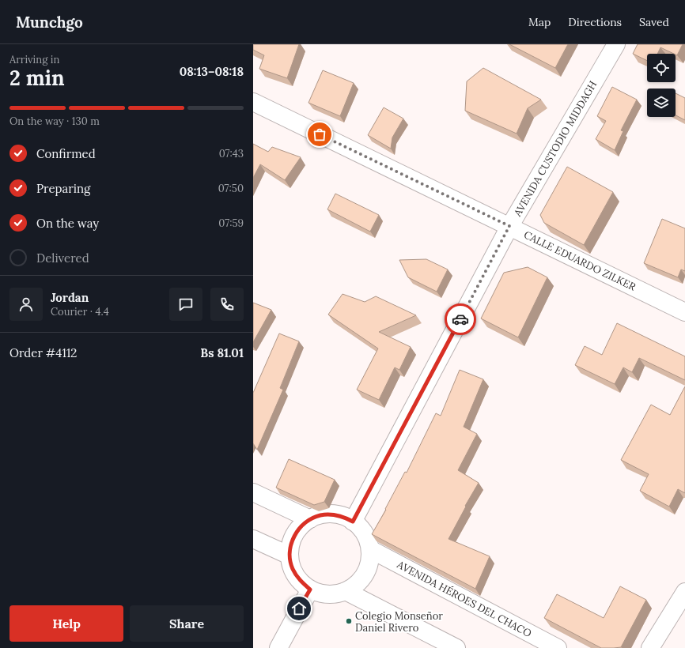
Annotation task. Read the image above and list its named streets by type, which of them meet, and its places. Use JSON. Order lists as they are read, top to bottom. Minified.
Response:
{"streets":{"street":["AVENIDA CUSTODIO MIDDAGH","CALLE EDUARDO ZILKER","AVENIDA HÉROES DEL CHACO"]},"crossings":[["AVENIDA CUSTODIO MIDDAGH","CALLE EDUARDO ZILKER"],["AVENIDA CUSTODIO MIDDAGH","AVENIDA HÉROES DEL CHACO"]],"places":["Colegio Monseñor Daniel Rivero"],"page":{"header":"Munchgo","nav":["Map","Directions","Saved"],"heading":["2 min","Arriving in","08:13–08:18"],"panel":["Jordan","Courier · 4.4","Order #4112","Bs 81.01"],"bar":"On the way · 130 m","list":[["Confirmed","07:43"],["Preparing","07:50"],["On the way","07:59"],"Delivered"],"buttons":["Help","Share"]}}
